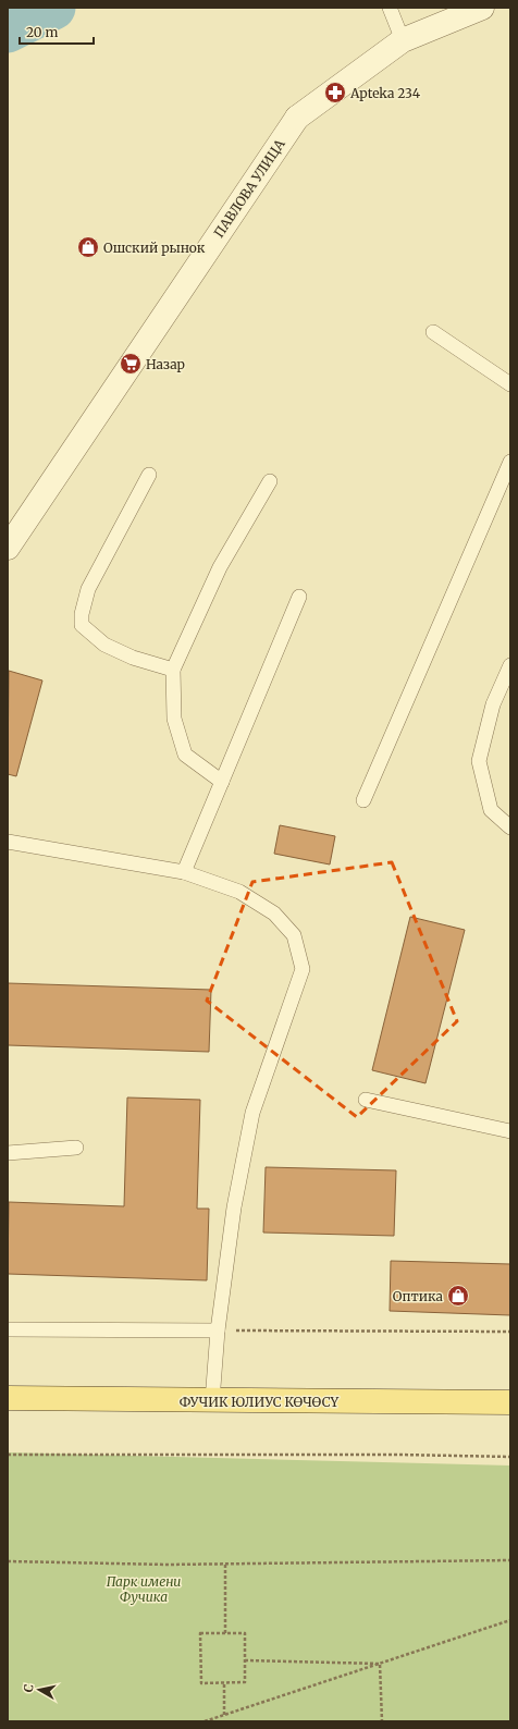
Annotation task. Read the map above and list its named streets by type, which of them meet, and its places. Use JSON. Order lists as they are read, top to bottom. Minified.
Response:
{"streets":{"main road":["ФУЧИК ЮЛИУС КӨЧӨСҮ"],"street":["ПАВЛОВА УЛИЦА"]},"parks":["Парк имени Фучика"],"places":{"pharmacy":["Apteka 234"],"shop":["Ошский рынок","Оптика"],"supermarket":["Назар"]},"scale_bar":"20 m","north":"left"}
